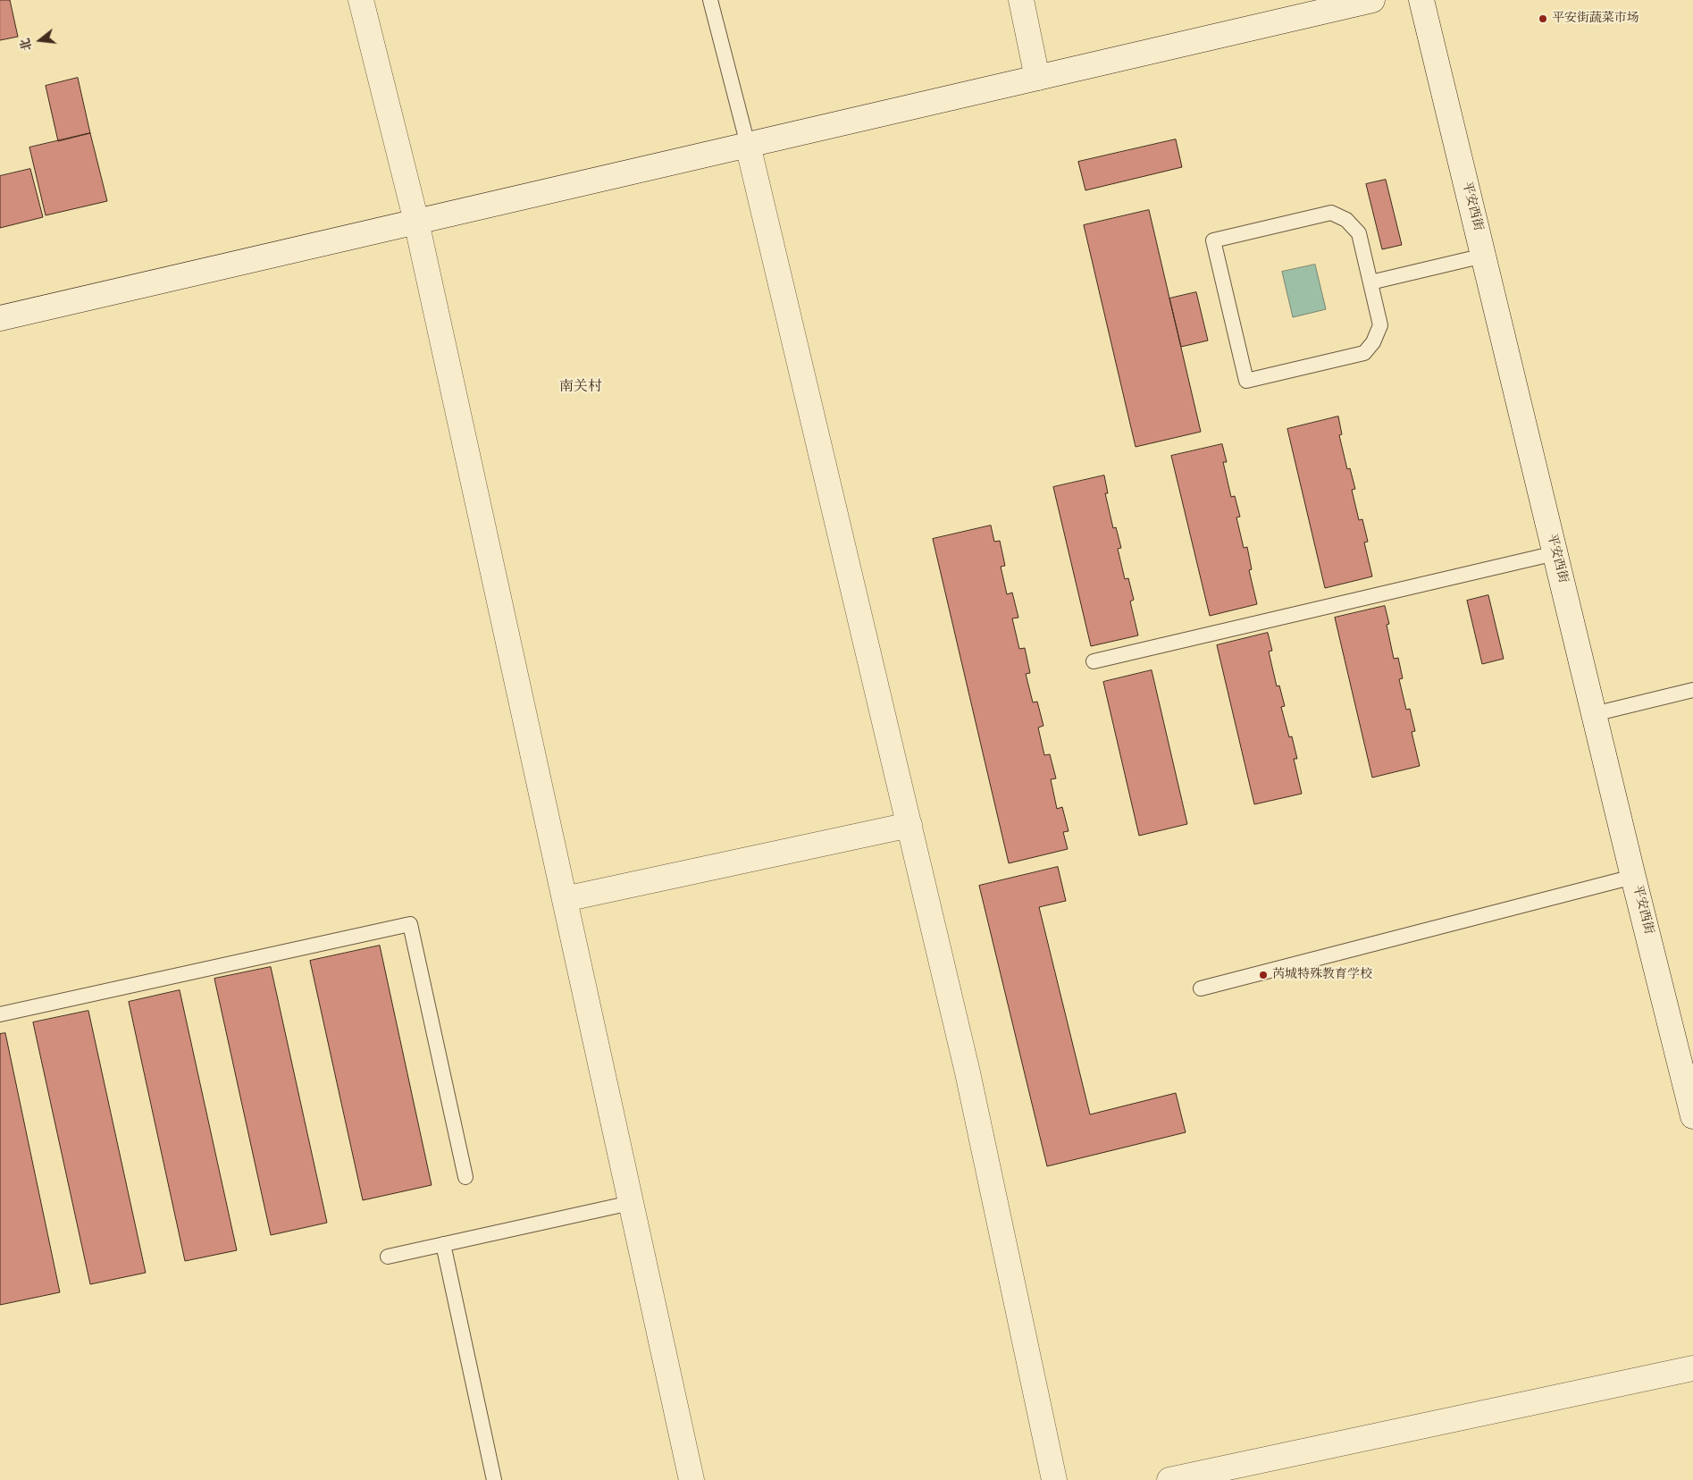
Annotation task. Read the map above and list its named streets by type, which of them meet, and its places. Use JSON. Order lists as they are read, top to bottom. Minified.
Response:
{"streets":{"street":["平安西街"]},"districts":["南关村"],"places":["平安街蔬菜市场","芮城特殊教育学校"],"north":"left"}
